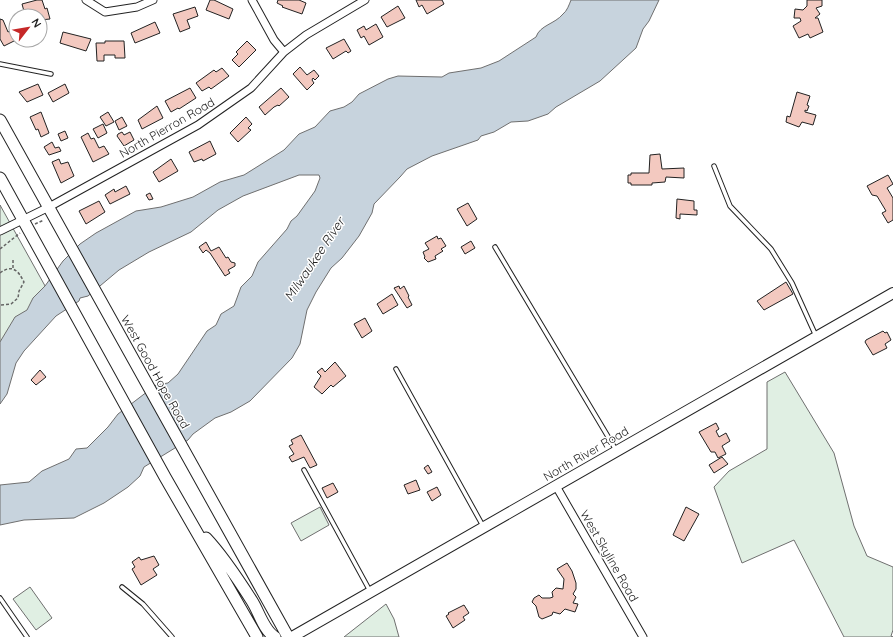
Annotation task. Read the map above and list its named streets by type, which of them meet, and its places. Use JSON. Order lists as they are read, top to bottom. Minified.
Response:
{"streets":{"main road":["West Good Hope Road"],"street":["North Pierron Road","North River Road","West Skyline Road"]},"crossings":[["North Pierron Road","West Good Hope Road"],["North River Road","West Skyline Road"]],"water":["Milwaukee River"],"north":"top right"}
